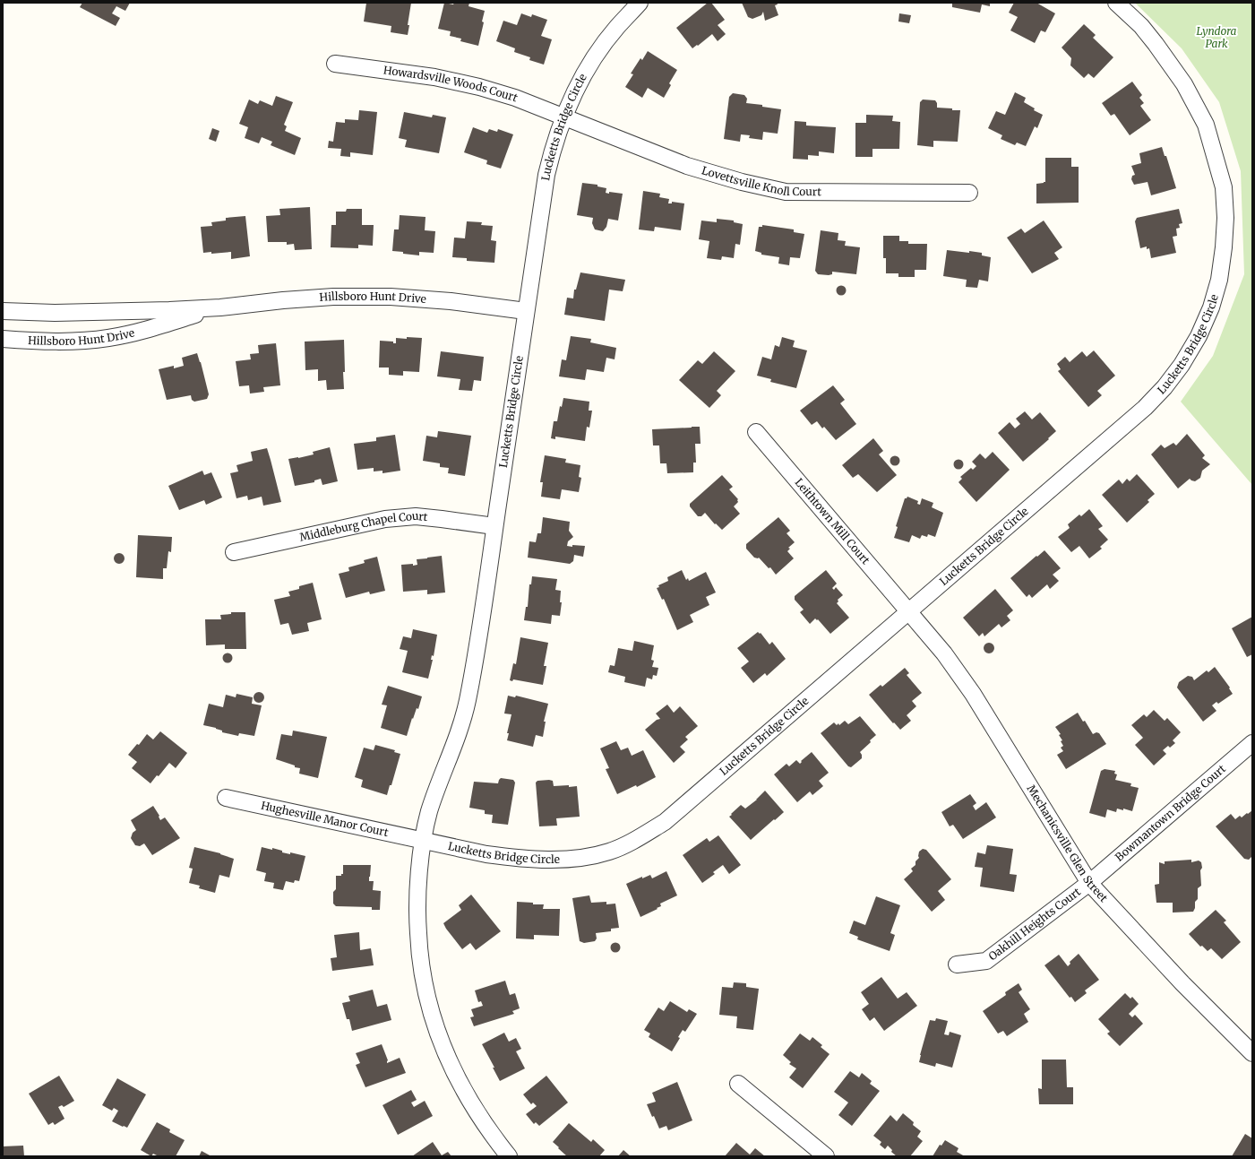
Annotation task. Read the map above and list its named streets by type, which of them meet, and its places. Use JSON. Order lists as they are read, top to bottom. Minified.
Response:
{"streets":{"street":["Howardsville Woods Court","Lucketts Bridge Circle","Lovettsville Knoll Court","Hillsboro Hunt Drive","Leithtown Mill Court","Middleburg Chapel Court","Bowmantown Bridge Court","Hughesville Manor Court","Mechanicsville Glen Street","Oakhill Heights Court"]},"crossings":[["Howardsville Woods Court","Lucketts Bridge Circle"],["Howardsville Woods Court","Lovettsville Knoll Court"],["Lucketts Bridge Circle","Lovettsville Knoll Court"],["Lucketts Bridge Circle","Hillsboro Hunt Drive"],["Lucketts Bridge Circle","Leithtown Mill Court"],["Lucketts Bridge Circle","Middleburg Chapel Court"],["Lucketts Bridge Circle","Hughesville Manor Court"],["Lucketts Bridge Circle","Mechanicsville Glen Street"],["Leithtown Mill Court","Mechanicsville Glen Street"],["Bowmantown Bridge Court","Mechanicsville Glen Street"],["Bowmantown Bridge Court","Oakhill Heights Court"],["Mechanicsville Glen Street","Oakhill Heights Court"]],"parks":["Lyndora Park"]}
